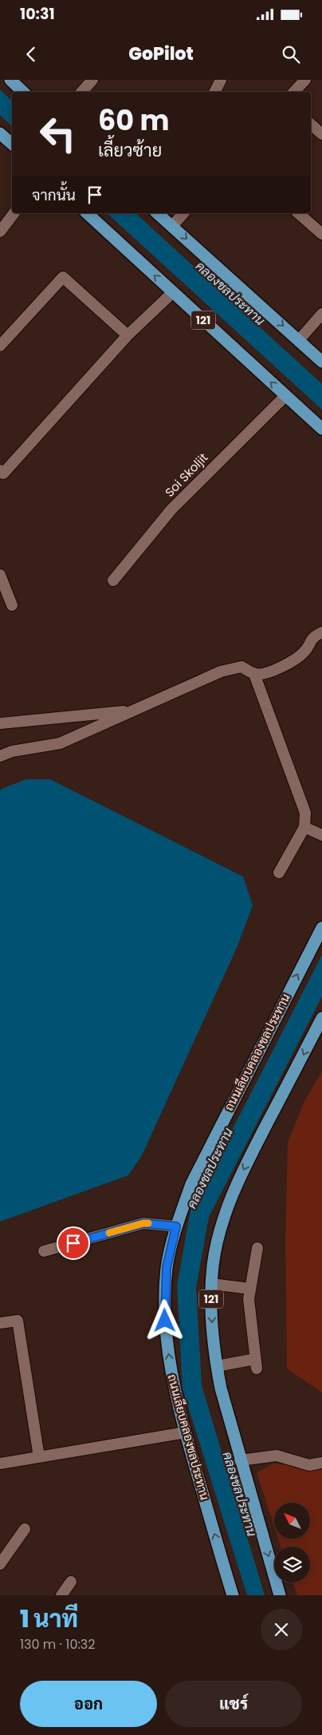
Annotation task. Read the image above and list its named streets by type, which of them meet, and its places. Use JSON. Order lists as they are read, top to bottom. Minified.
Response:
{"streets":{"main road":["121","ถนนเลียบคลองชลประทาน"],"street":["Soi Skoljit"]},"crossings":[["121","Soi Skoljit"]],"water":["คลองชลประทาน"],"north":"top left","page":{"status":"10:31","header":"GoPilot","turn":["60 m","เลี้ยวซ้าย"],"then":"จากนั้น","heading":["1 นาที","130 m · 10:32"],"buttons":["ออก","แชร์"]}}
